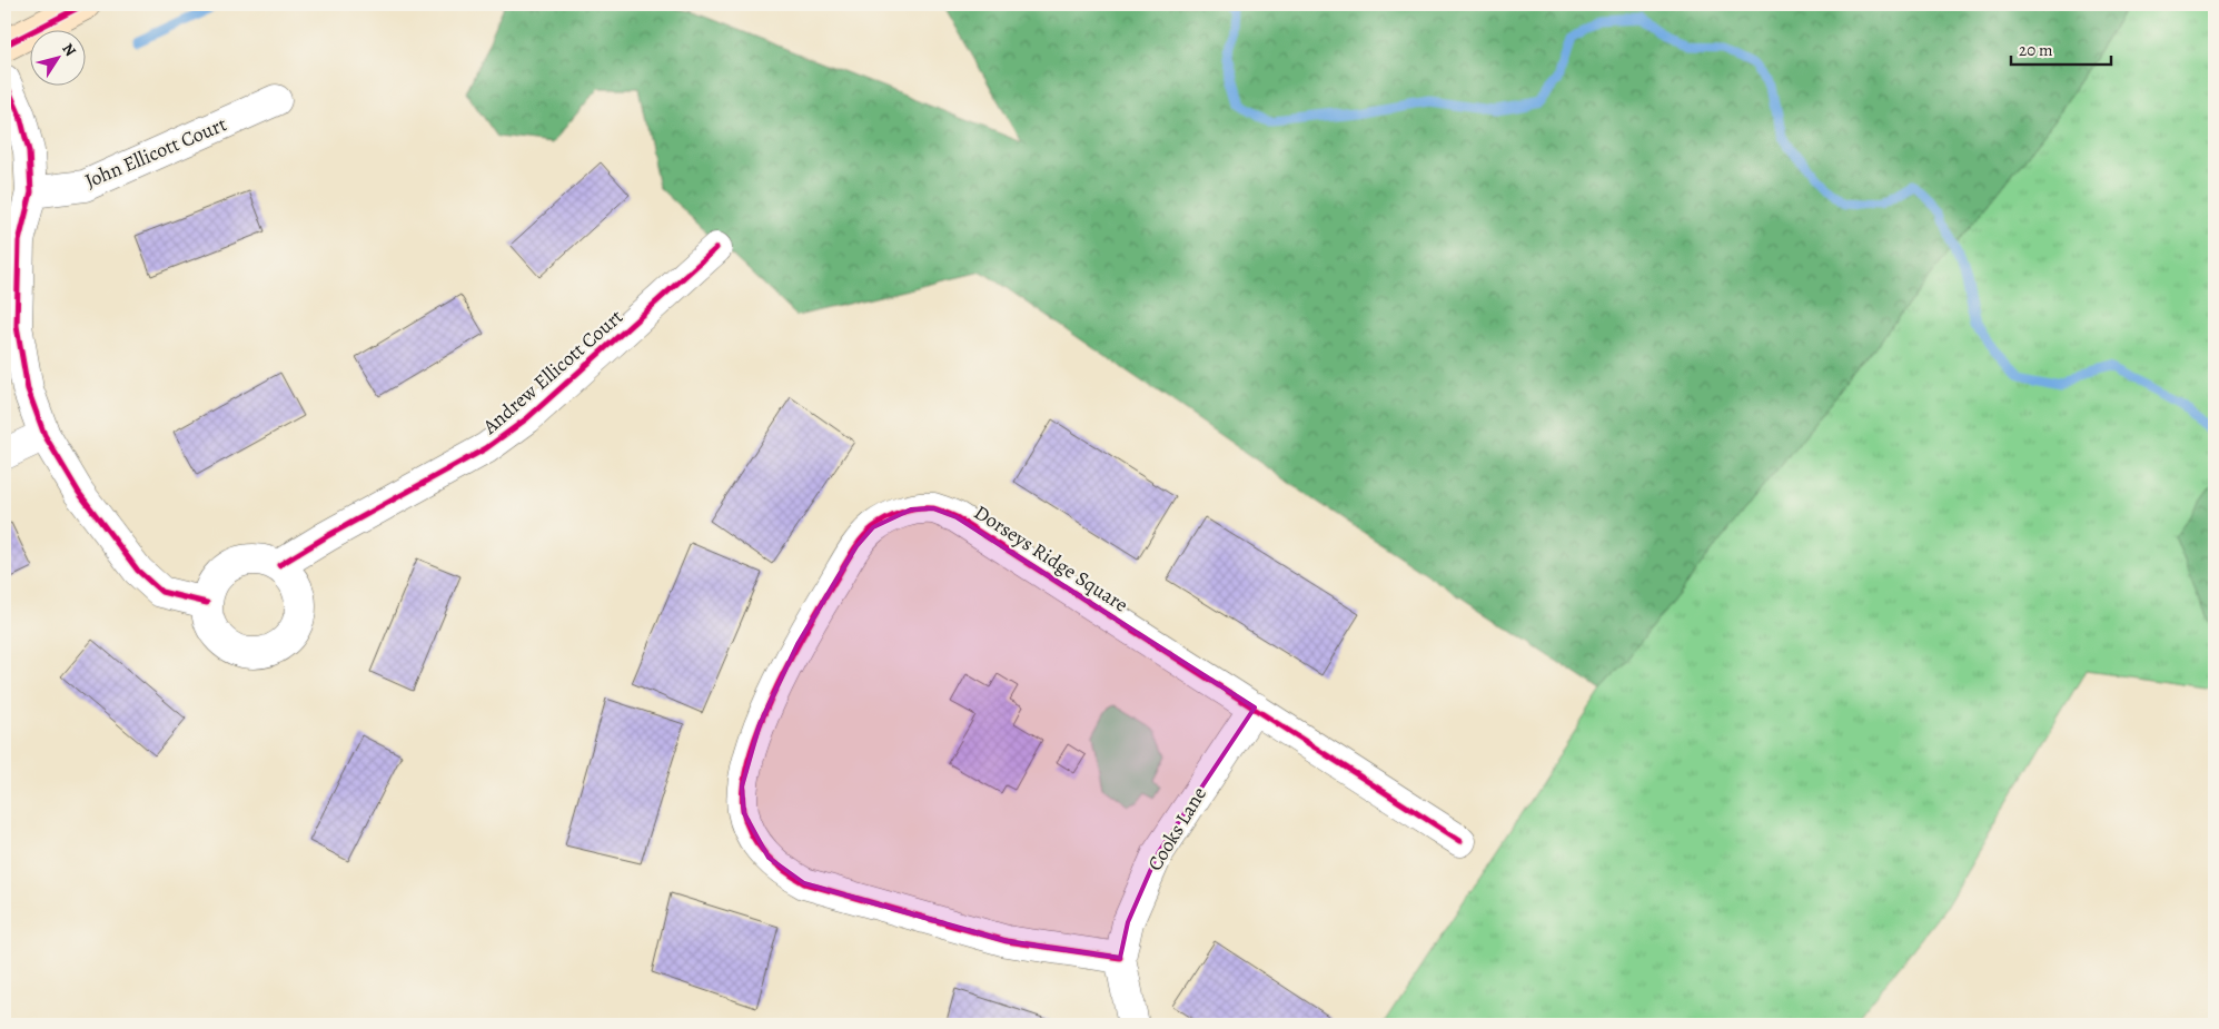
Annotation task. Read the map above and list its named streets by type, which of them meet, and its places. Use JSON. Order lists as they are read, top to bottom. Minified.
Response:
{"streets":{"street":["John Ellicott Court","Andrew Ellicott Court","Dorseys Ridge Square","Cooks Lane"]},"crossings":[["Dorseys Ridge Square","Cooks Lane"]],"scale_bar":"20 m","north":"top right"}
